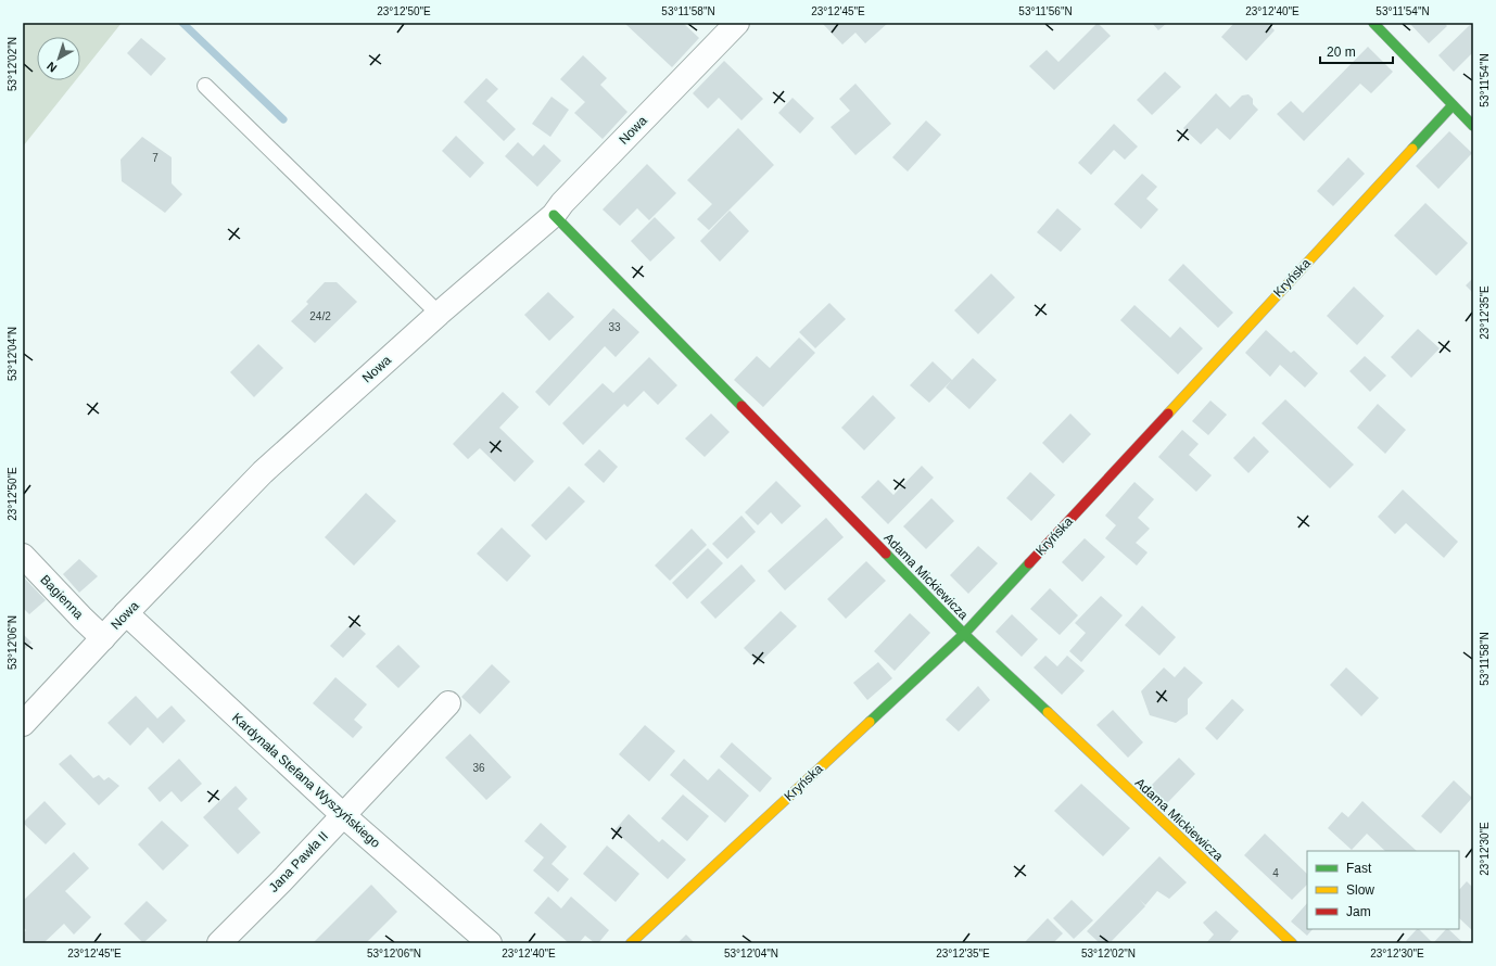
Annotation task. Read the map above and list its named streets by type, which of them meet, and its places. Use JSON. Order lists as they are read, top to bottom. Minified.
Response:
{"streets":{"street":["Nowa","Kryńska","Adama Mickiewicza","Bagienna","Kardynała Stefana Wyszyńskiego","Jana Pawła II"]},"crossings":[["Nowa","Adama Mickiewicza"],["Nowa","Bagienna"],["Nowa","Kardynała Stefana Wyszyńskiego"],["Kryńska","Adama Mickiewicza"],["Kardynała Stefana Wyszyńskiego","Jana Pawła II"]],"house_numbers":["7","24/2","33","36","4"],"legend":["Fast","Slow","Jam"],"scale_bar":"20 m","north":"bottom left","coordinates":["23°12'50\"E","53°11'58\"N","23°12'45\"E","53°11'56\"N","23°12'40\"E","53°11'54\"N","53°12'02\"N","23°12'35\"E","53°12'04\"N","53°12'06\"N","23°12'30\"E"]}
